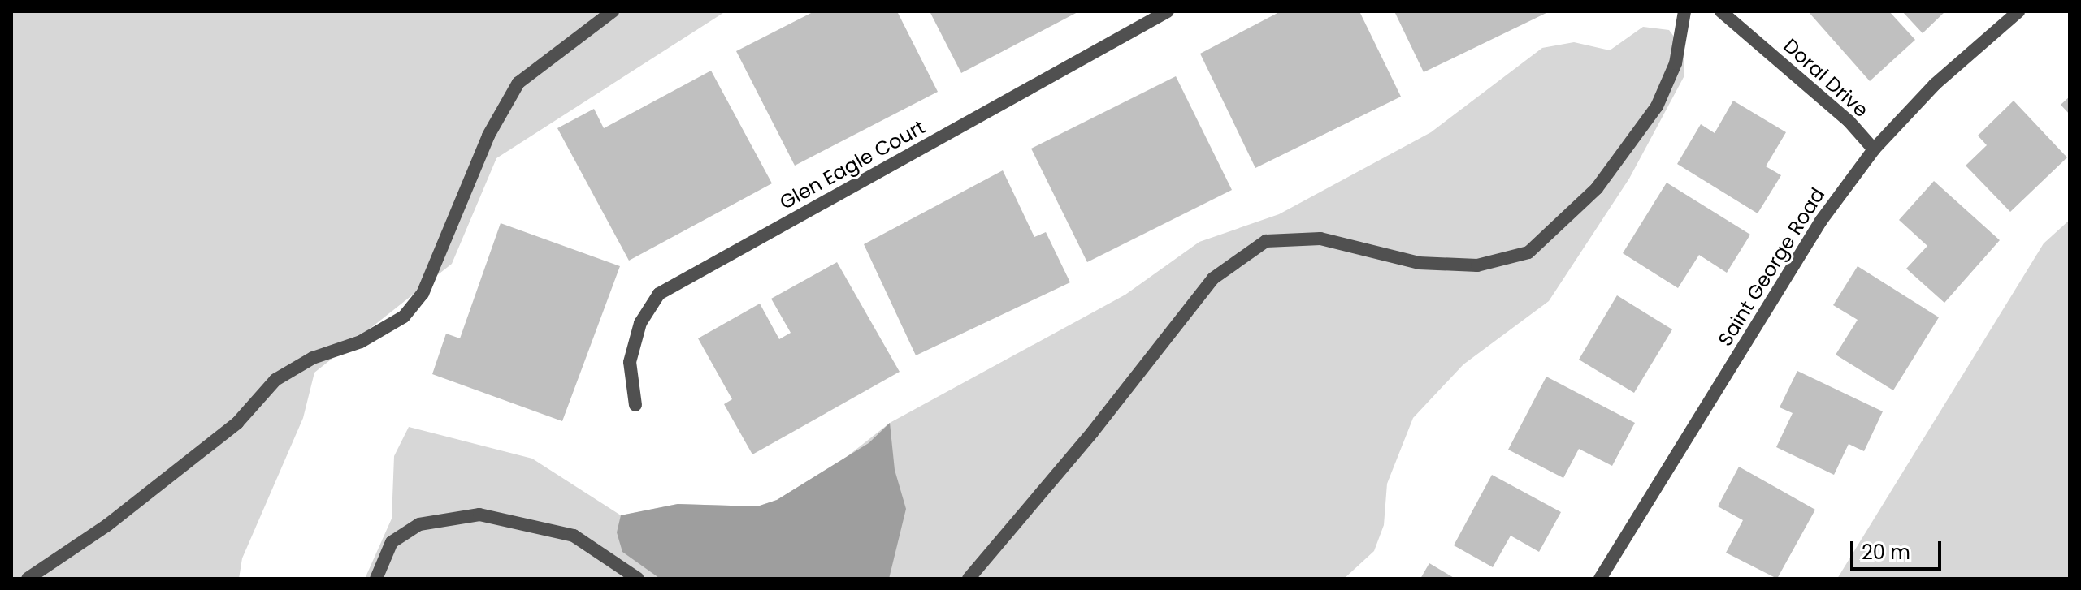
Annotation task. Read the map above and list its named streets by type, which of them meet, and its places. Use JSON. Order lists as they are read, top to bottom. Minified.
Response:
{"streets":{"street":["Doral Drive","Glen Eagle Court","Saint George Road"]},"crossings":[["Doral Drive","Saint George Road"]],"scale_bar":"20 m"}
